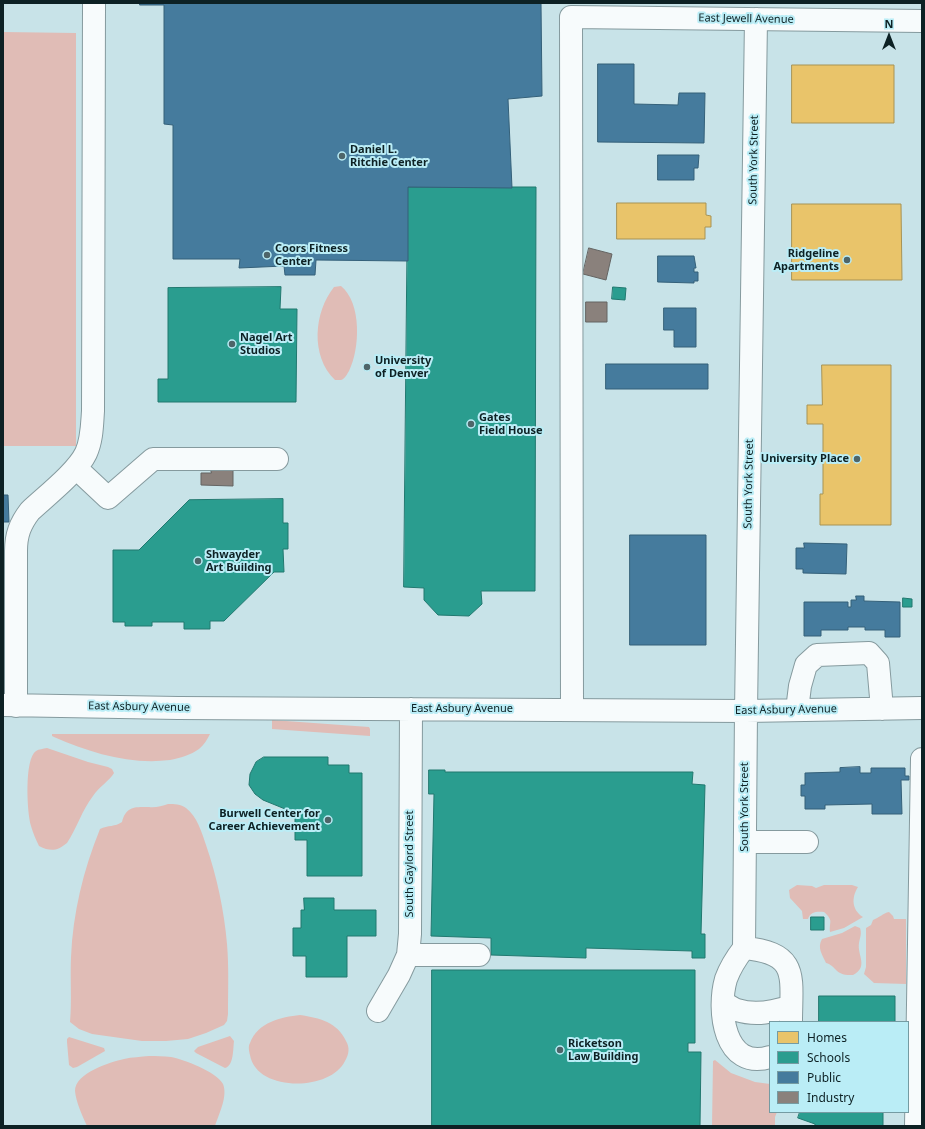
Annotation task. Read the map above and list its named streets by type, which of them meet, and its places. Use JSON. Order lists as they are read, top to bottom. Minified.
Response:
{"streets":{"street":["East Jewell Avenue","South York Street","East Asbury Avenue","South Gaylord Street"]},"crossings":[["East Jewell Avenue","South York Street"],["East Jewell Avenue","East Asbury Avenue"],["South York Street","East Asbury Avenue"],["East Asbury Avenue","South Gaylord Street"]],"places":["Daniel L. Ritchie Center","Coors Fitness Center","Ridgeline Apartments","Nagel Art Studios","University of Denver","Gates Field House","University Place","Shwayder Art Building","Burwell Center for Career Achievement","Ricketson Law Building"],"legend":["Homes","Schools","Public","Industry"],"north":"top"}
